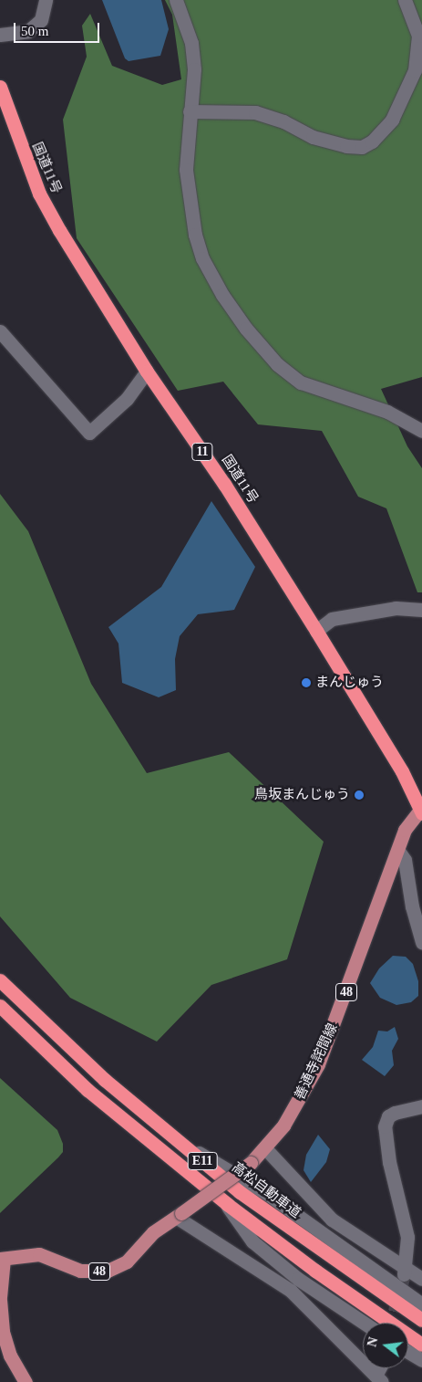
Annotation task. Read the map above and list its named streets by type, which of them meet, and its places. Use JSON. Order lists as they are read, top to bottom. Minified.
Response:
{"streets":{"highway":["国道11号","11","E11","高松自動車道"],"main road":["48","善通寺詫間線"]},"crossings":[["国道11号","善通寺詫間線"]],"places":["まんじゅう","鳥坂まんじゅう"],"scale_bar":"50 m","north":"left"}
